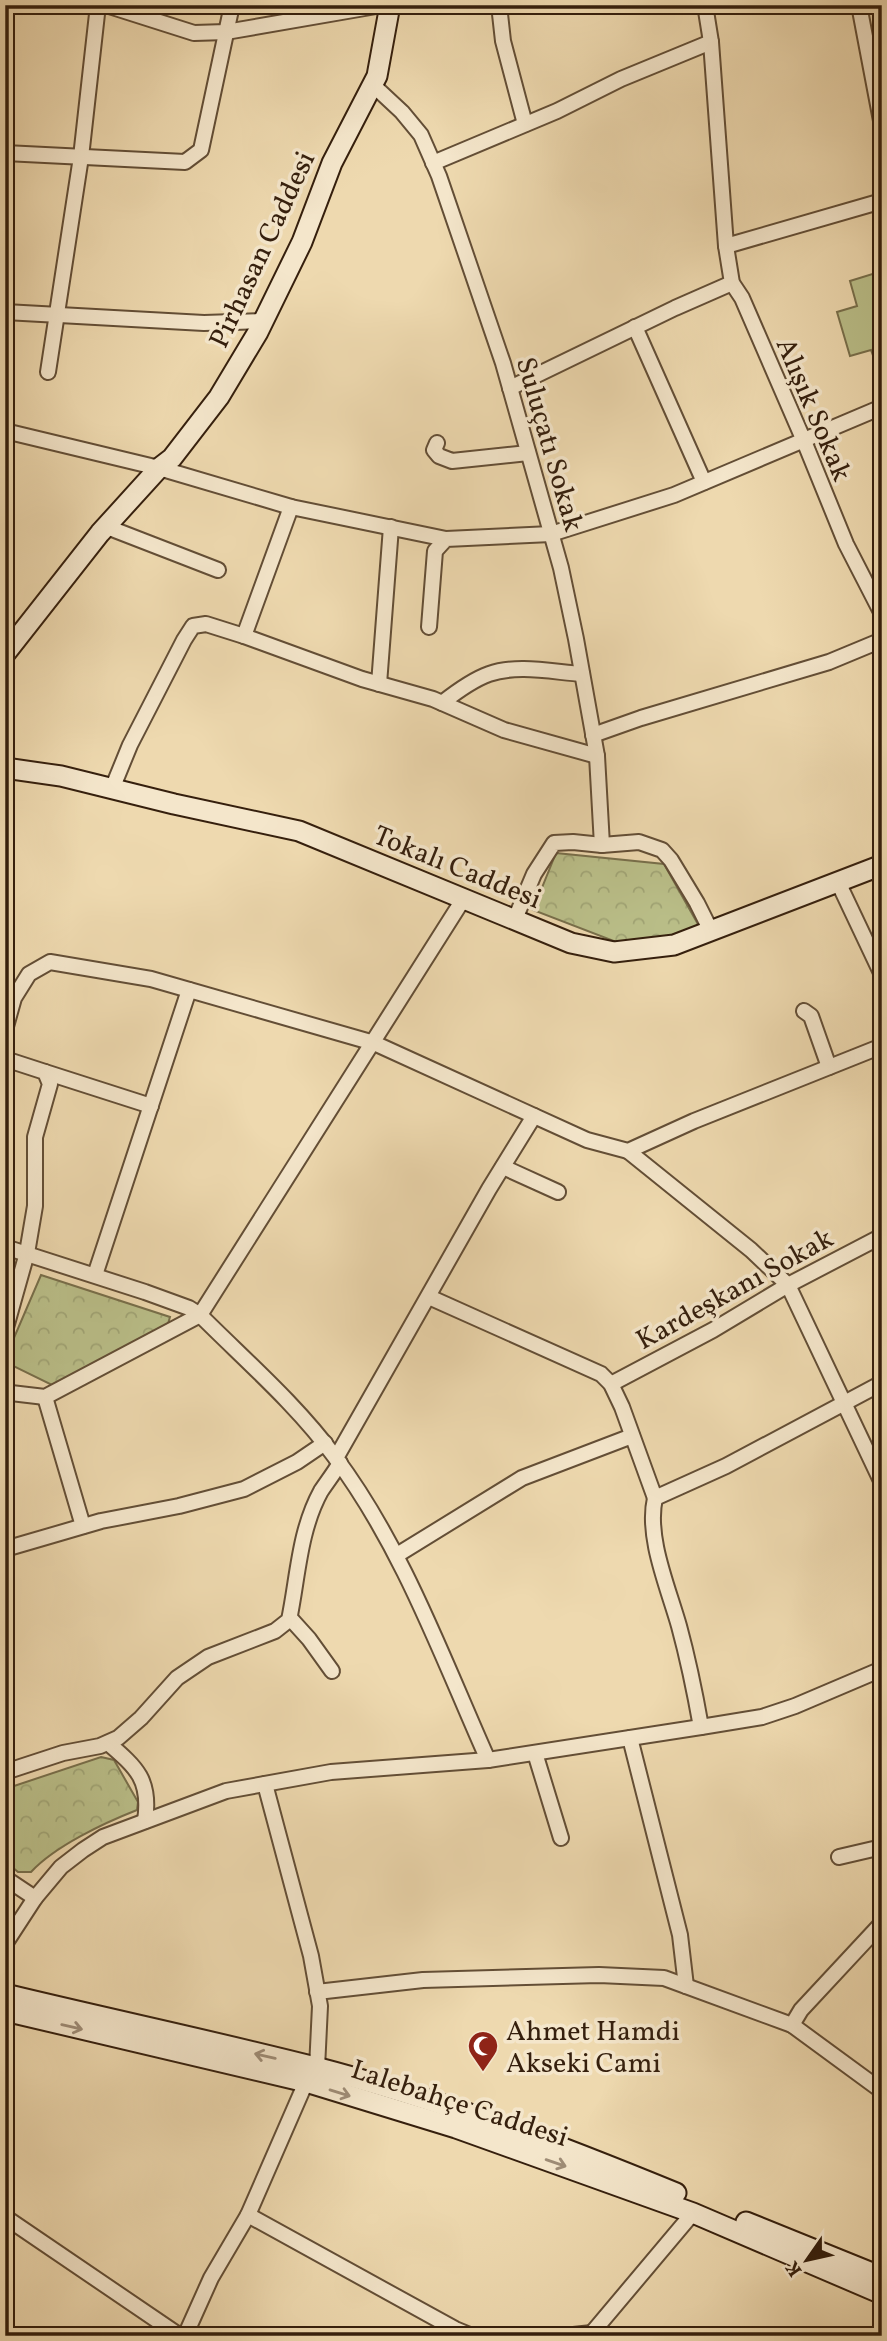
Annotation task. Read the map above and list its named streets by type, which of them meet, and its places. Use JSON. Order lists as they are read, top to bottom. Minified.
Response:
{"streets":{"street":["Pirhasan Caddesi","Alışık Sokak","Suluçatı Sokak","Tokalı Caddesi","Kardeşkanı Sokak","Lalebahçe Caddesi"]},"crossings":[["Pirhasan Caddesi","Suluçatı Sokak"]],"places":{"mosque":["Ahmet Hamdi Akseki Cami"]},"north":"bottom left"}
